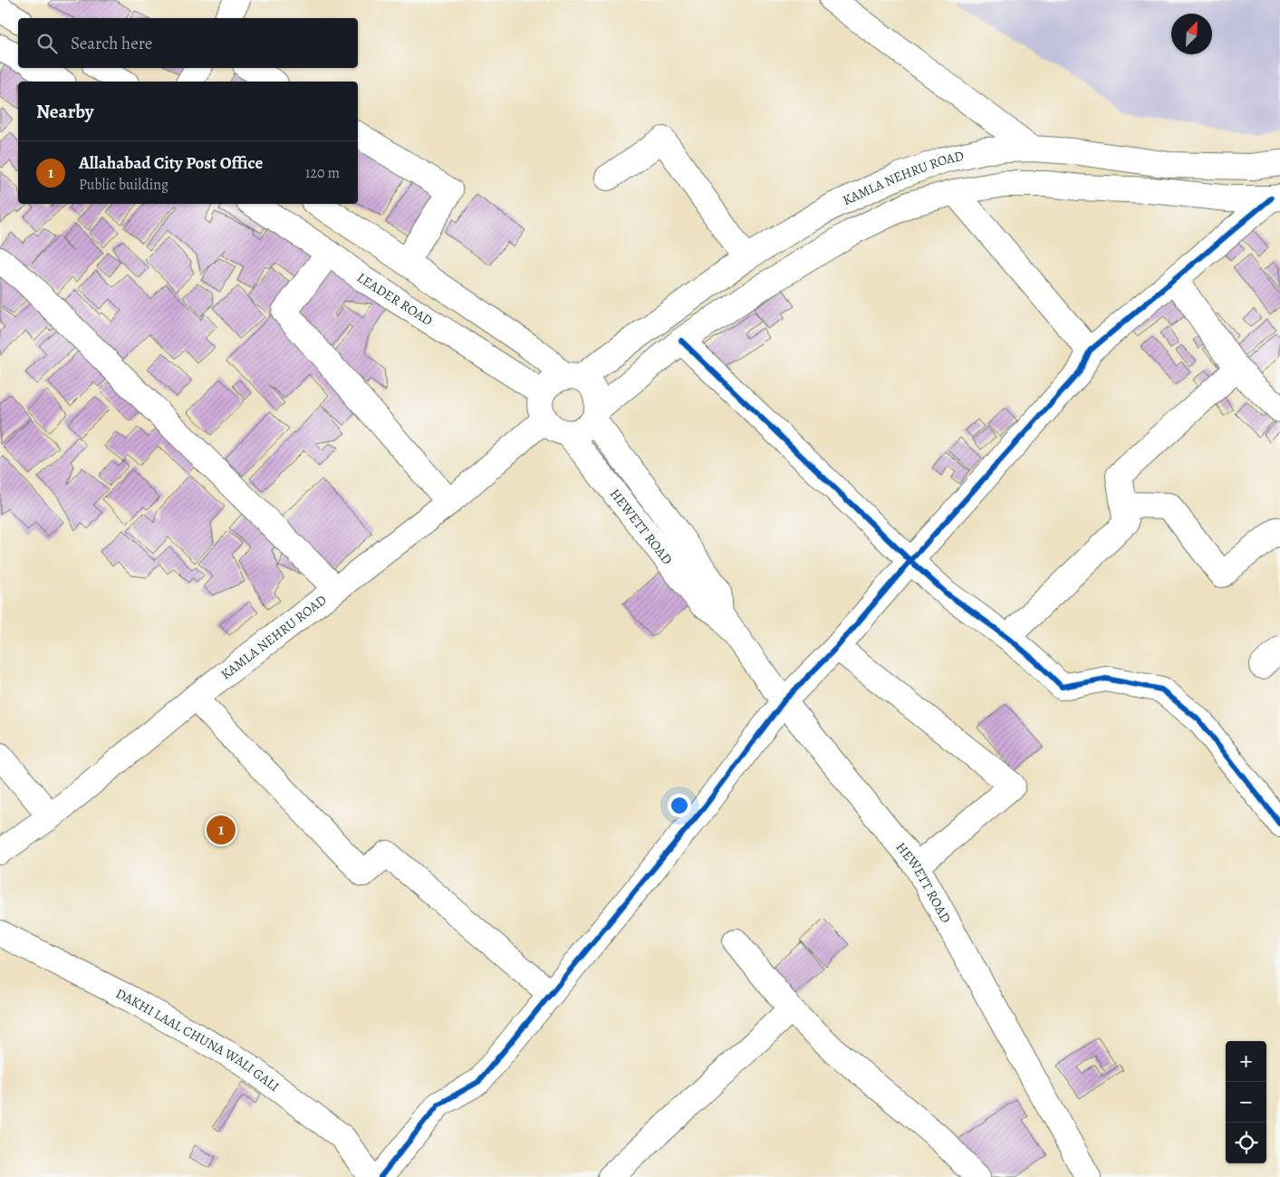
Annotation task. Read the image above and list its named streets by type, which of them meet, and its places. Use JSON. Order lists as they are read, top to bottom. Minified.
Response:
{"streets":{"street":["KAMLA NEHRU ROAD","LEADER ROAD","HEWETT ROAD","DAKHI LAAL CHUNA WALI GALI"]},"crossings":[["KAMLA NEHRU ROAD","LEADER ROAD"],["KAMLA NEHRU ROAD","HEWETT ROAD"],["LEADER ROAD","HEWETT ROAD"]],"north":"top right","page":{"search":"Search here","heading":"Nearby","list":[{"mark":"1","name":"Allahabad City Post Office","note":"Public building","value":"120 m"}],"pins":"1","map_buttons":["+","−"]}}
